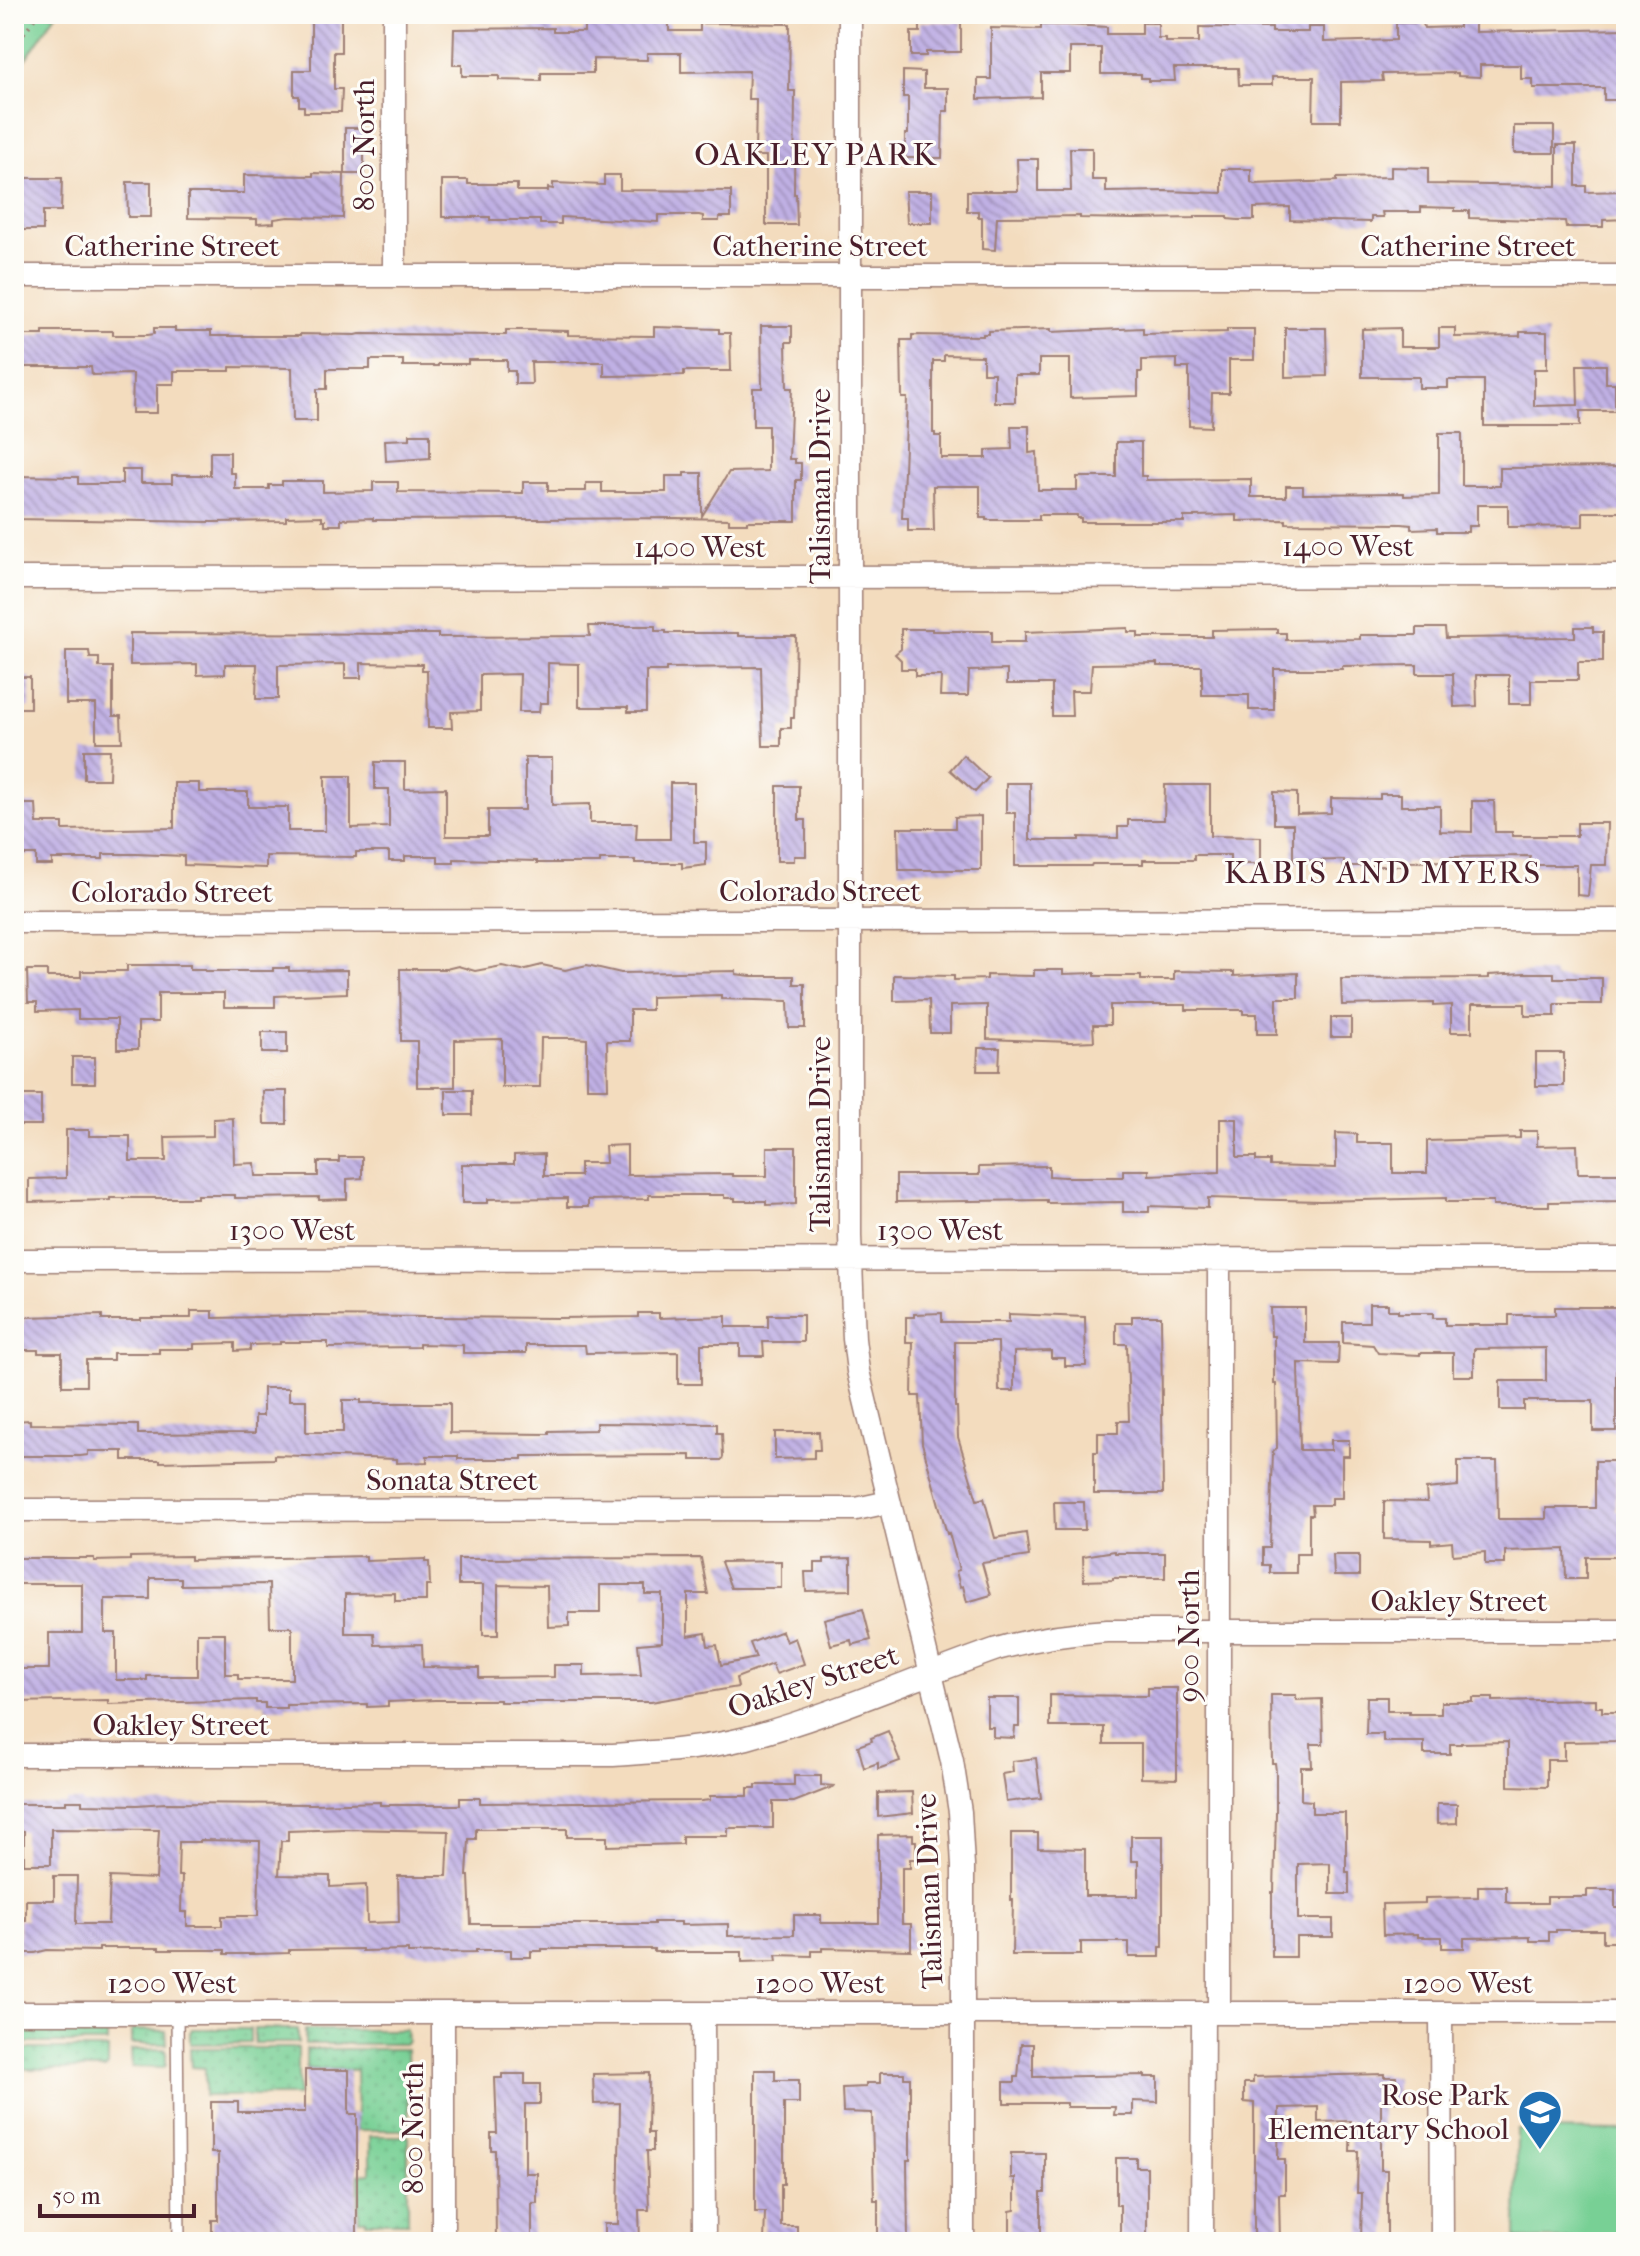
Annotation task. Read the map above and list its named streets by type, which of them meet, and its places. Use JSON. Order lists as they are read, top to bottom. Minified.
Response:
{"streets":{"street":["800 North","Catherine Street","Talisman Drive","1400 West","Colorado Street","1300 West","Sonata Street","Oakley Street","900 North","1200 West"]},"crossings":[["800 North","Catherine Street"],["800 North","1200 West"],["Catherine Street","Talisman Drive"],["Talisman Drive","1400 West"],["Talisman Drive","Colorado Street"],["Talisman Drive","1300 West"],["Talisman Drive","Sonata Street"],["Talisman Drive","Oakley Street"],["Talisman Drive","1200 West"],["1300 West","900 North"],["Oakley Street","900 North"],["900 North","1200 West"]],"districts":["OAKLEY PARK","KABIS AND MYERS"],"places":{"school or university":["Rose Park Elementary School"]},"scale_bar":"50 m"}
